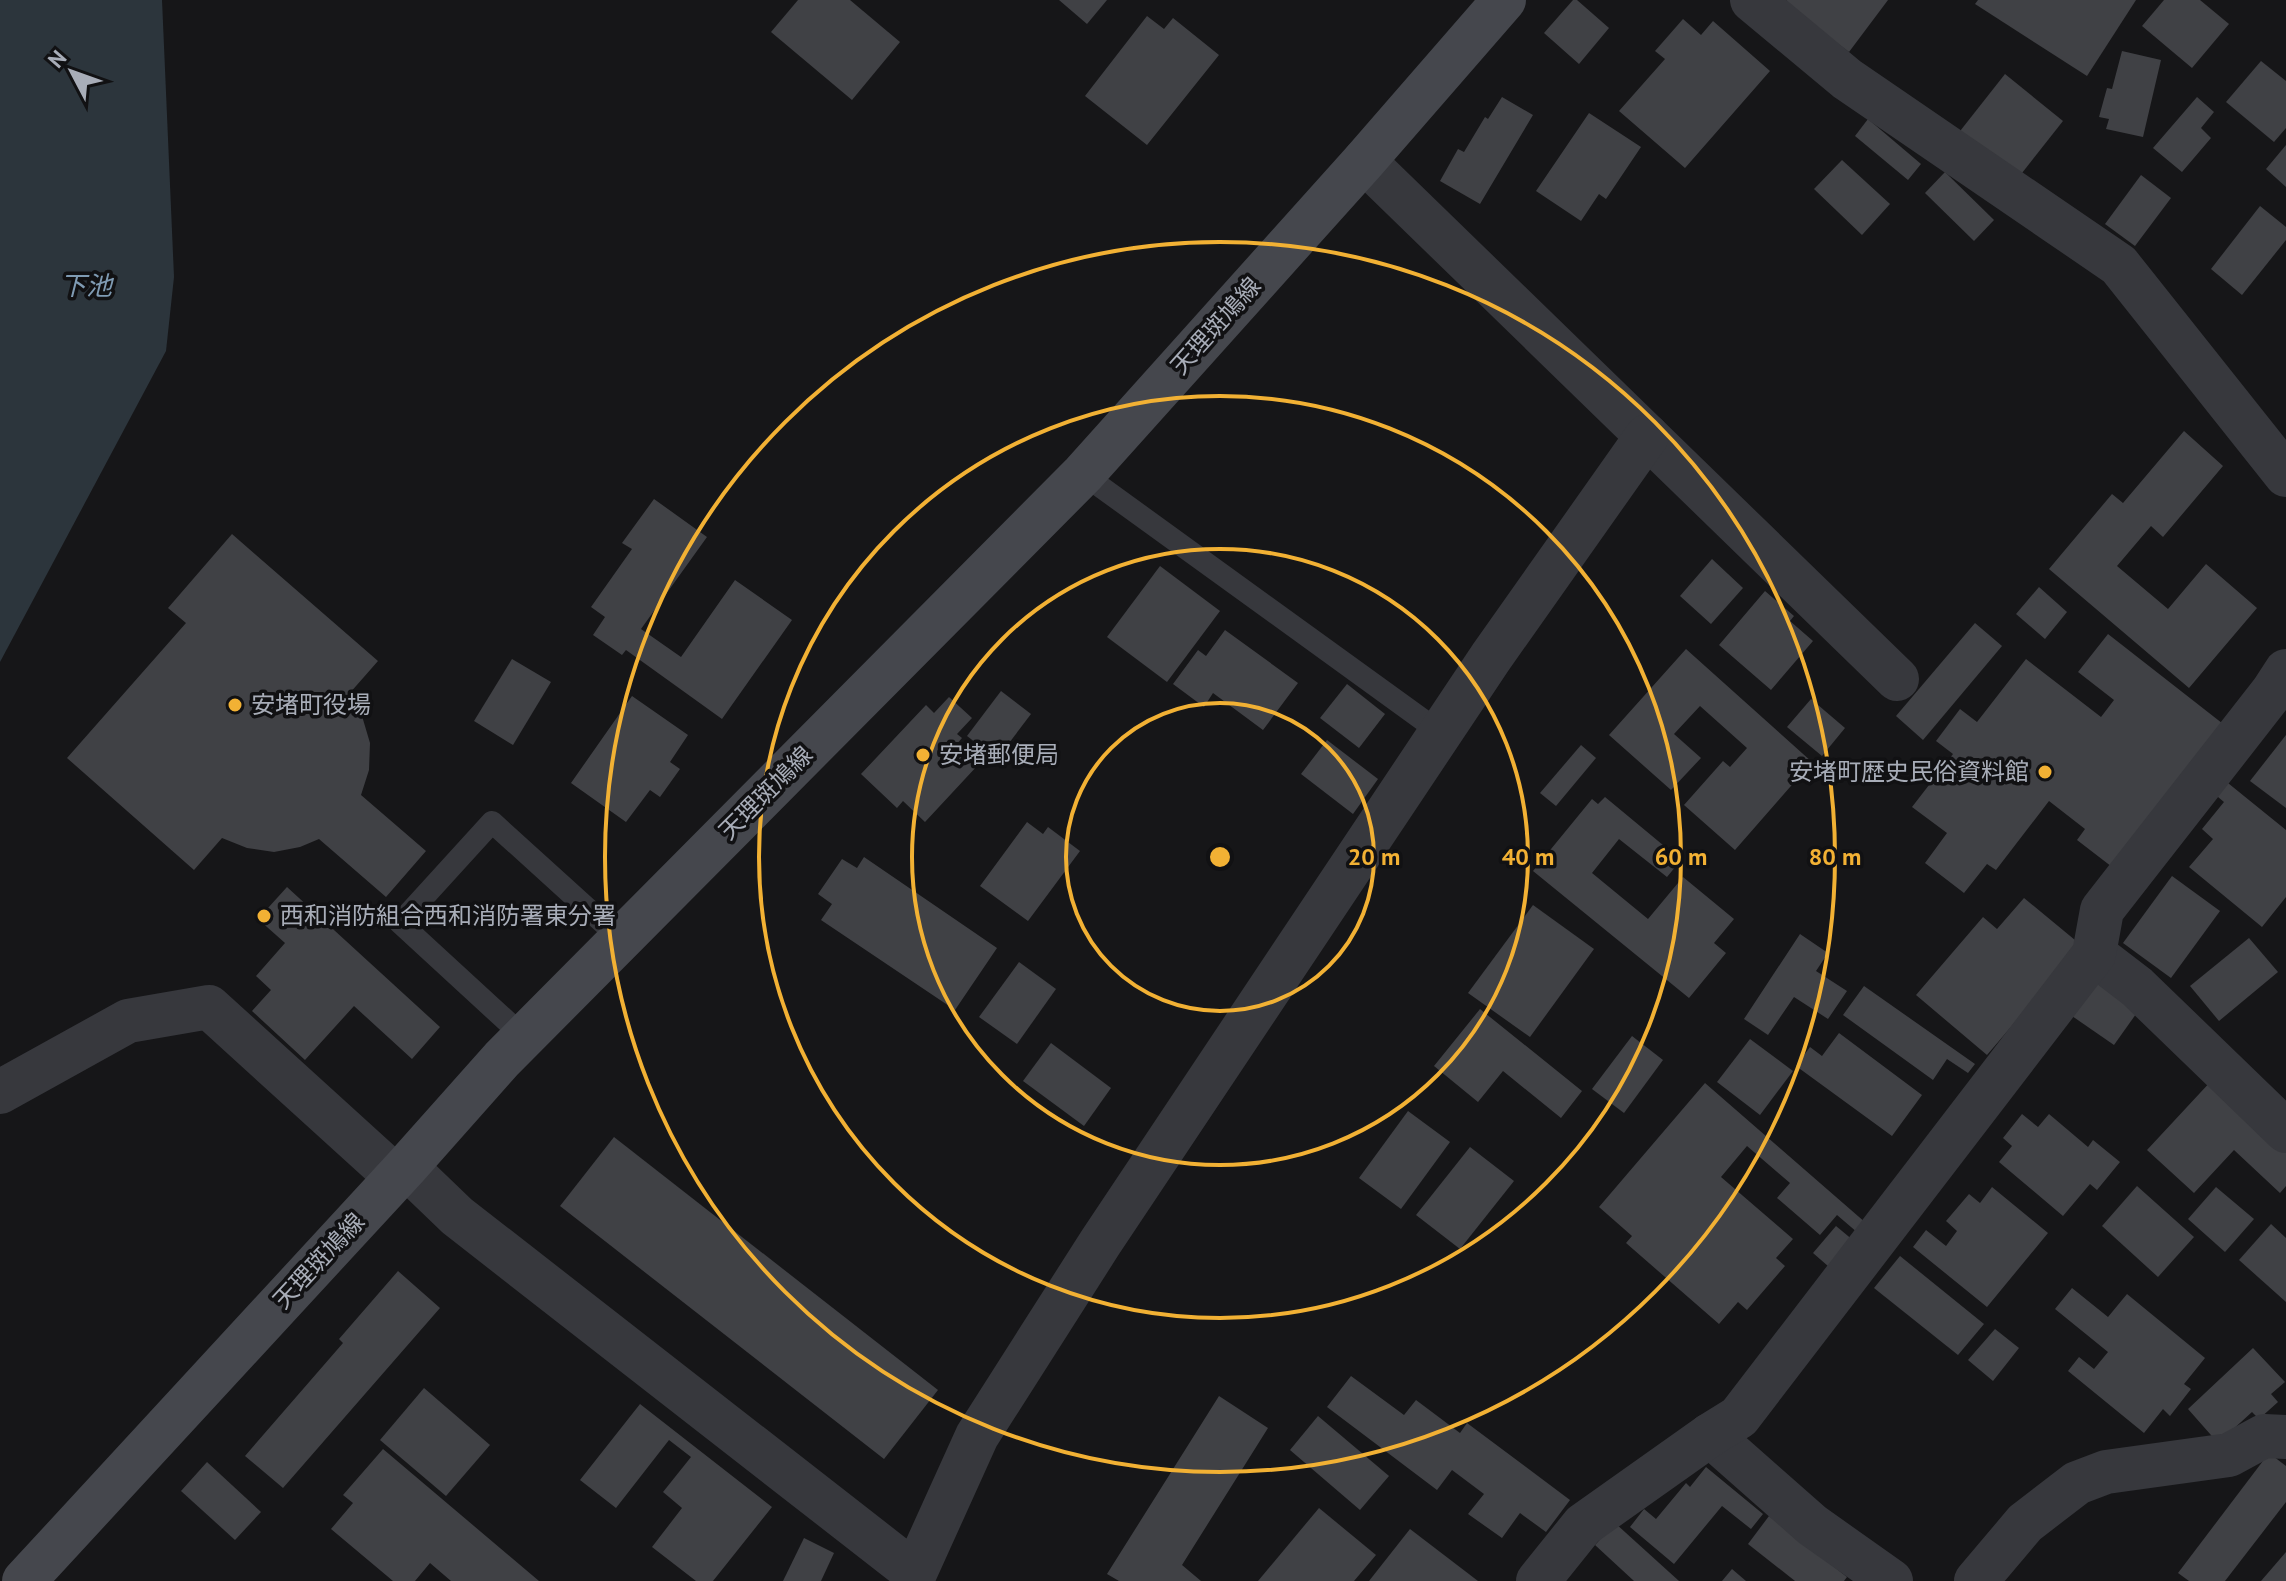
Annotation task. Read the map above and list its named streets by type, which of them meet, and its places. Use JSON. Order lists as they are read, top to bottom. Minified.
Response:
{"streets":{"main road":["天理斑鳩線"]},"water":["下池"],"places":["安堵町役場","安堵郵便局","安堵町歴史民俗資料館","西和消防組合西和消防署東分署"],"north":"top left","rings":["20 m","40 m","60 m","80 m"]}
